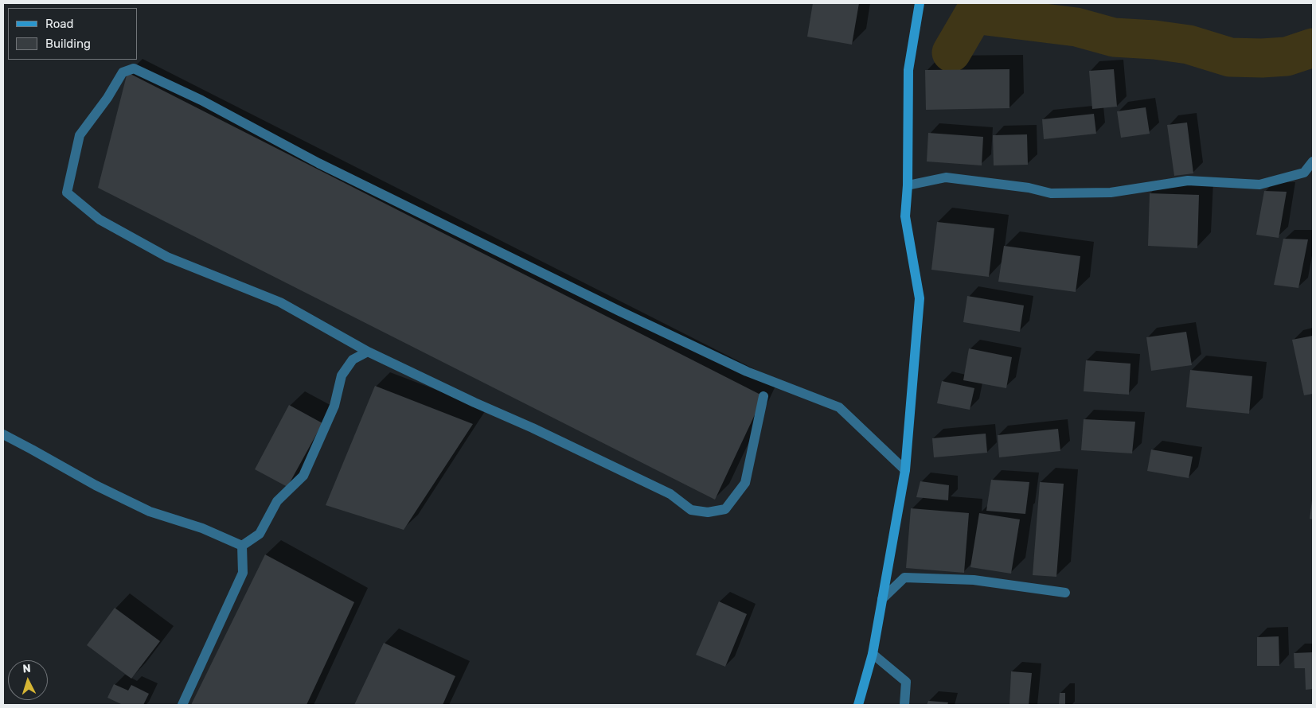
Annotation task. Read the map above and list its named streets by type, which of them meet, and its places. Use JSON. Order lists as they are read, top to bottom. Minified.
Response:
{"legend":["Road","Building"],"north":"top"}
